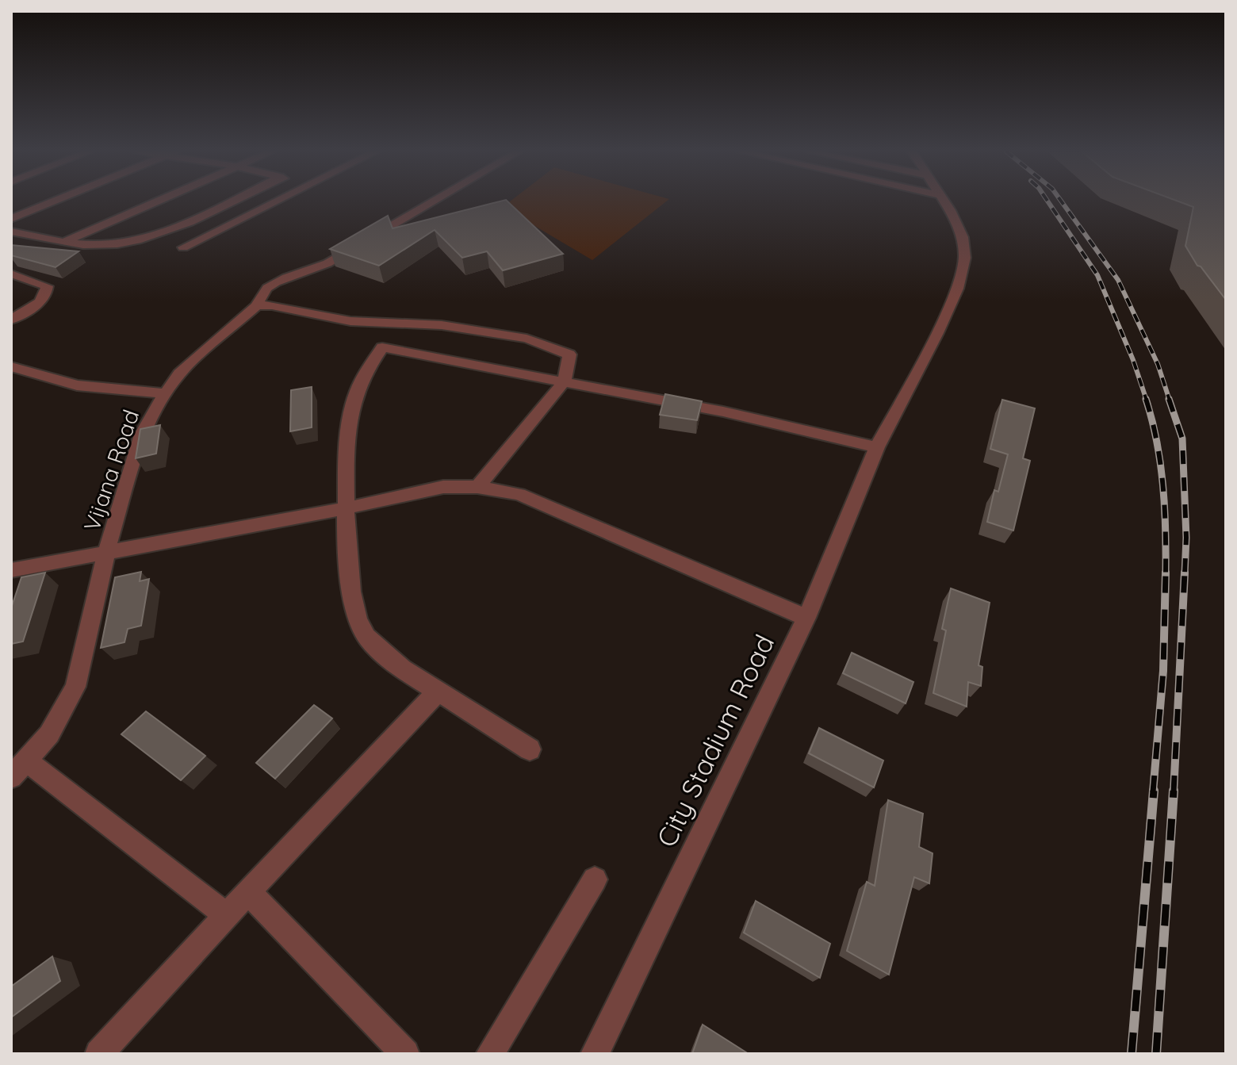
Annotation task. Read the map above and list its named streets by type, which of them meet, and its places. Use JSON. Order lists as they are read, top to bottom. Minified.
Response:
{"streets":{"street":["Vijana Road","City Stadium Road"]}}
